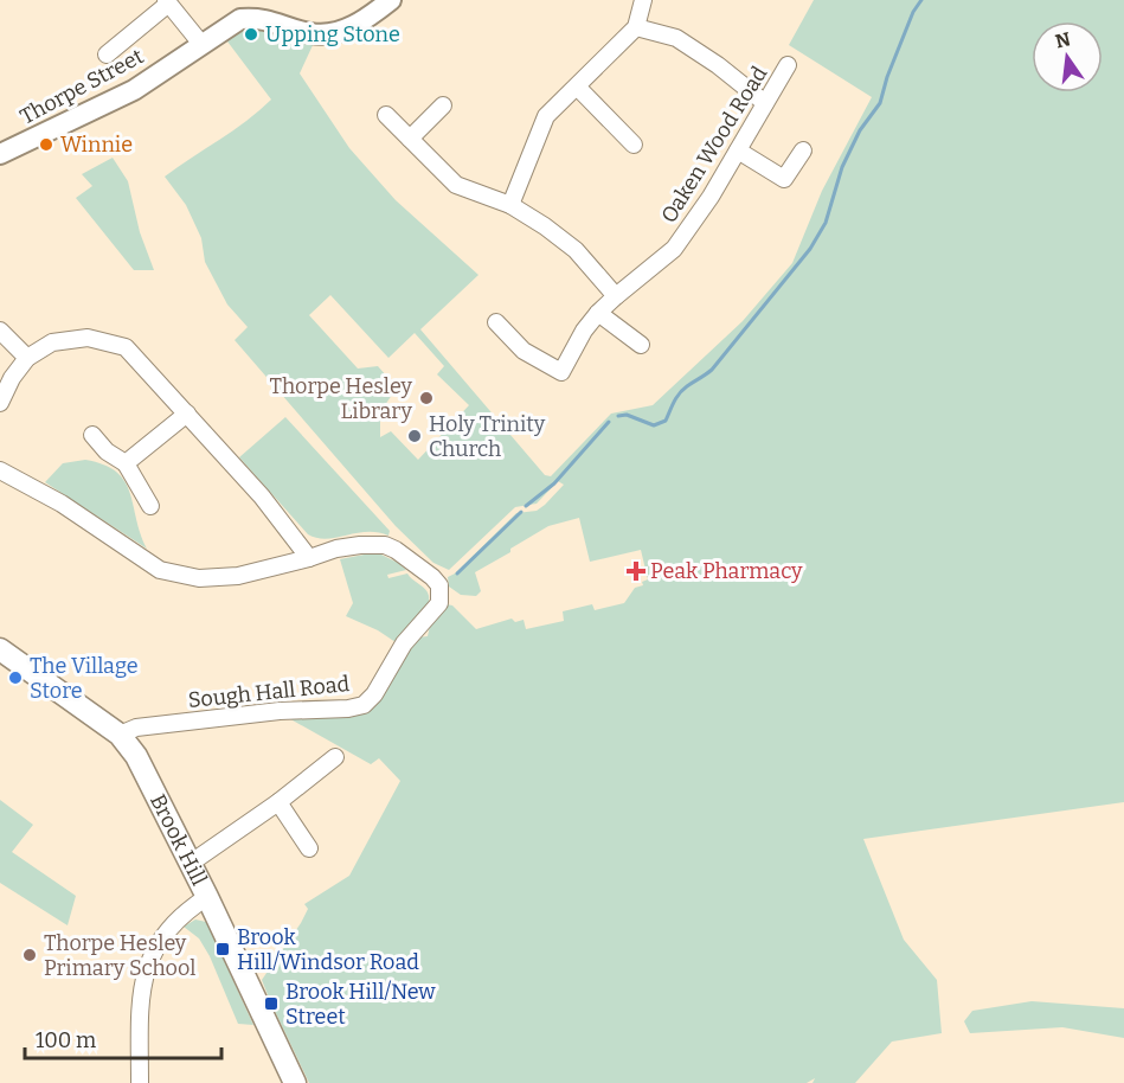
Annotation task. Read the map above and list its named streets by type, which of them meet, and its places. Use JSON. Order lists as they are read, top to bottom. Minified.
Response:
{"streets":{"main road":["Brook Hill"],"street":["Thorpe Street","Oaken Wood Road","Sough Hall Road"]},"crossings":[["Sough Hall Road","Brook Hill"]],"places":{"other":["Upping Stone","Winnie","Thorpe Hesley Library","Holy Trinity Church","The Village Store","Thorpe Hesley Primary School"],"health":["Peak Pharmacy"],"transit":["Brook Hill/Windsor Road","Brook Hill/New Street"]},"scale_bar":"100 m","north":"top"}
